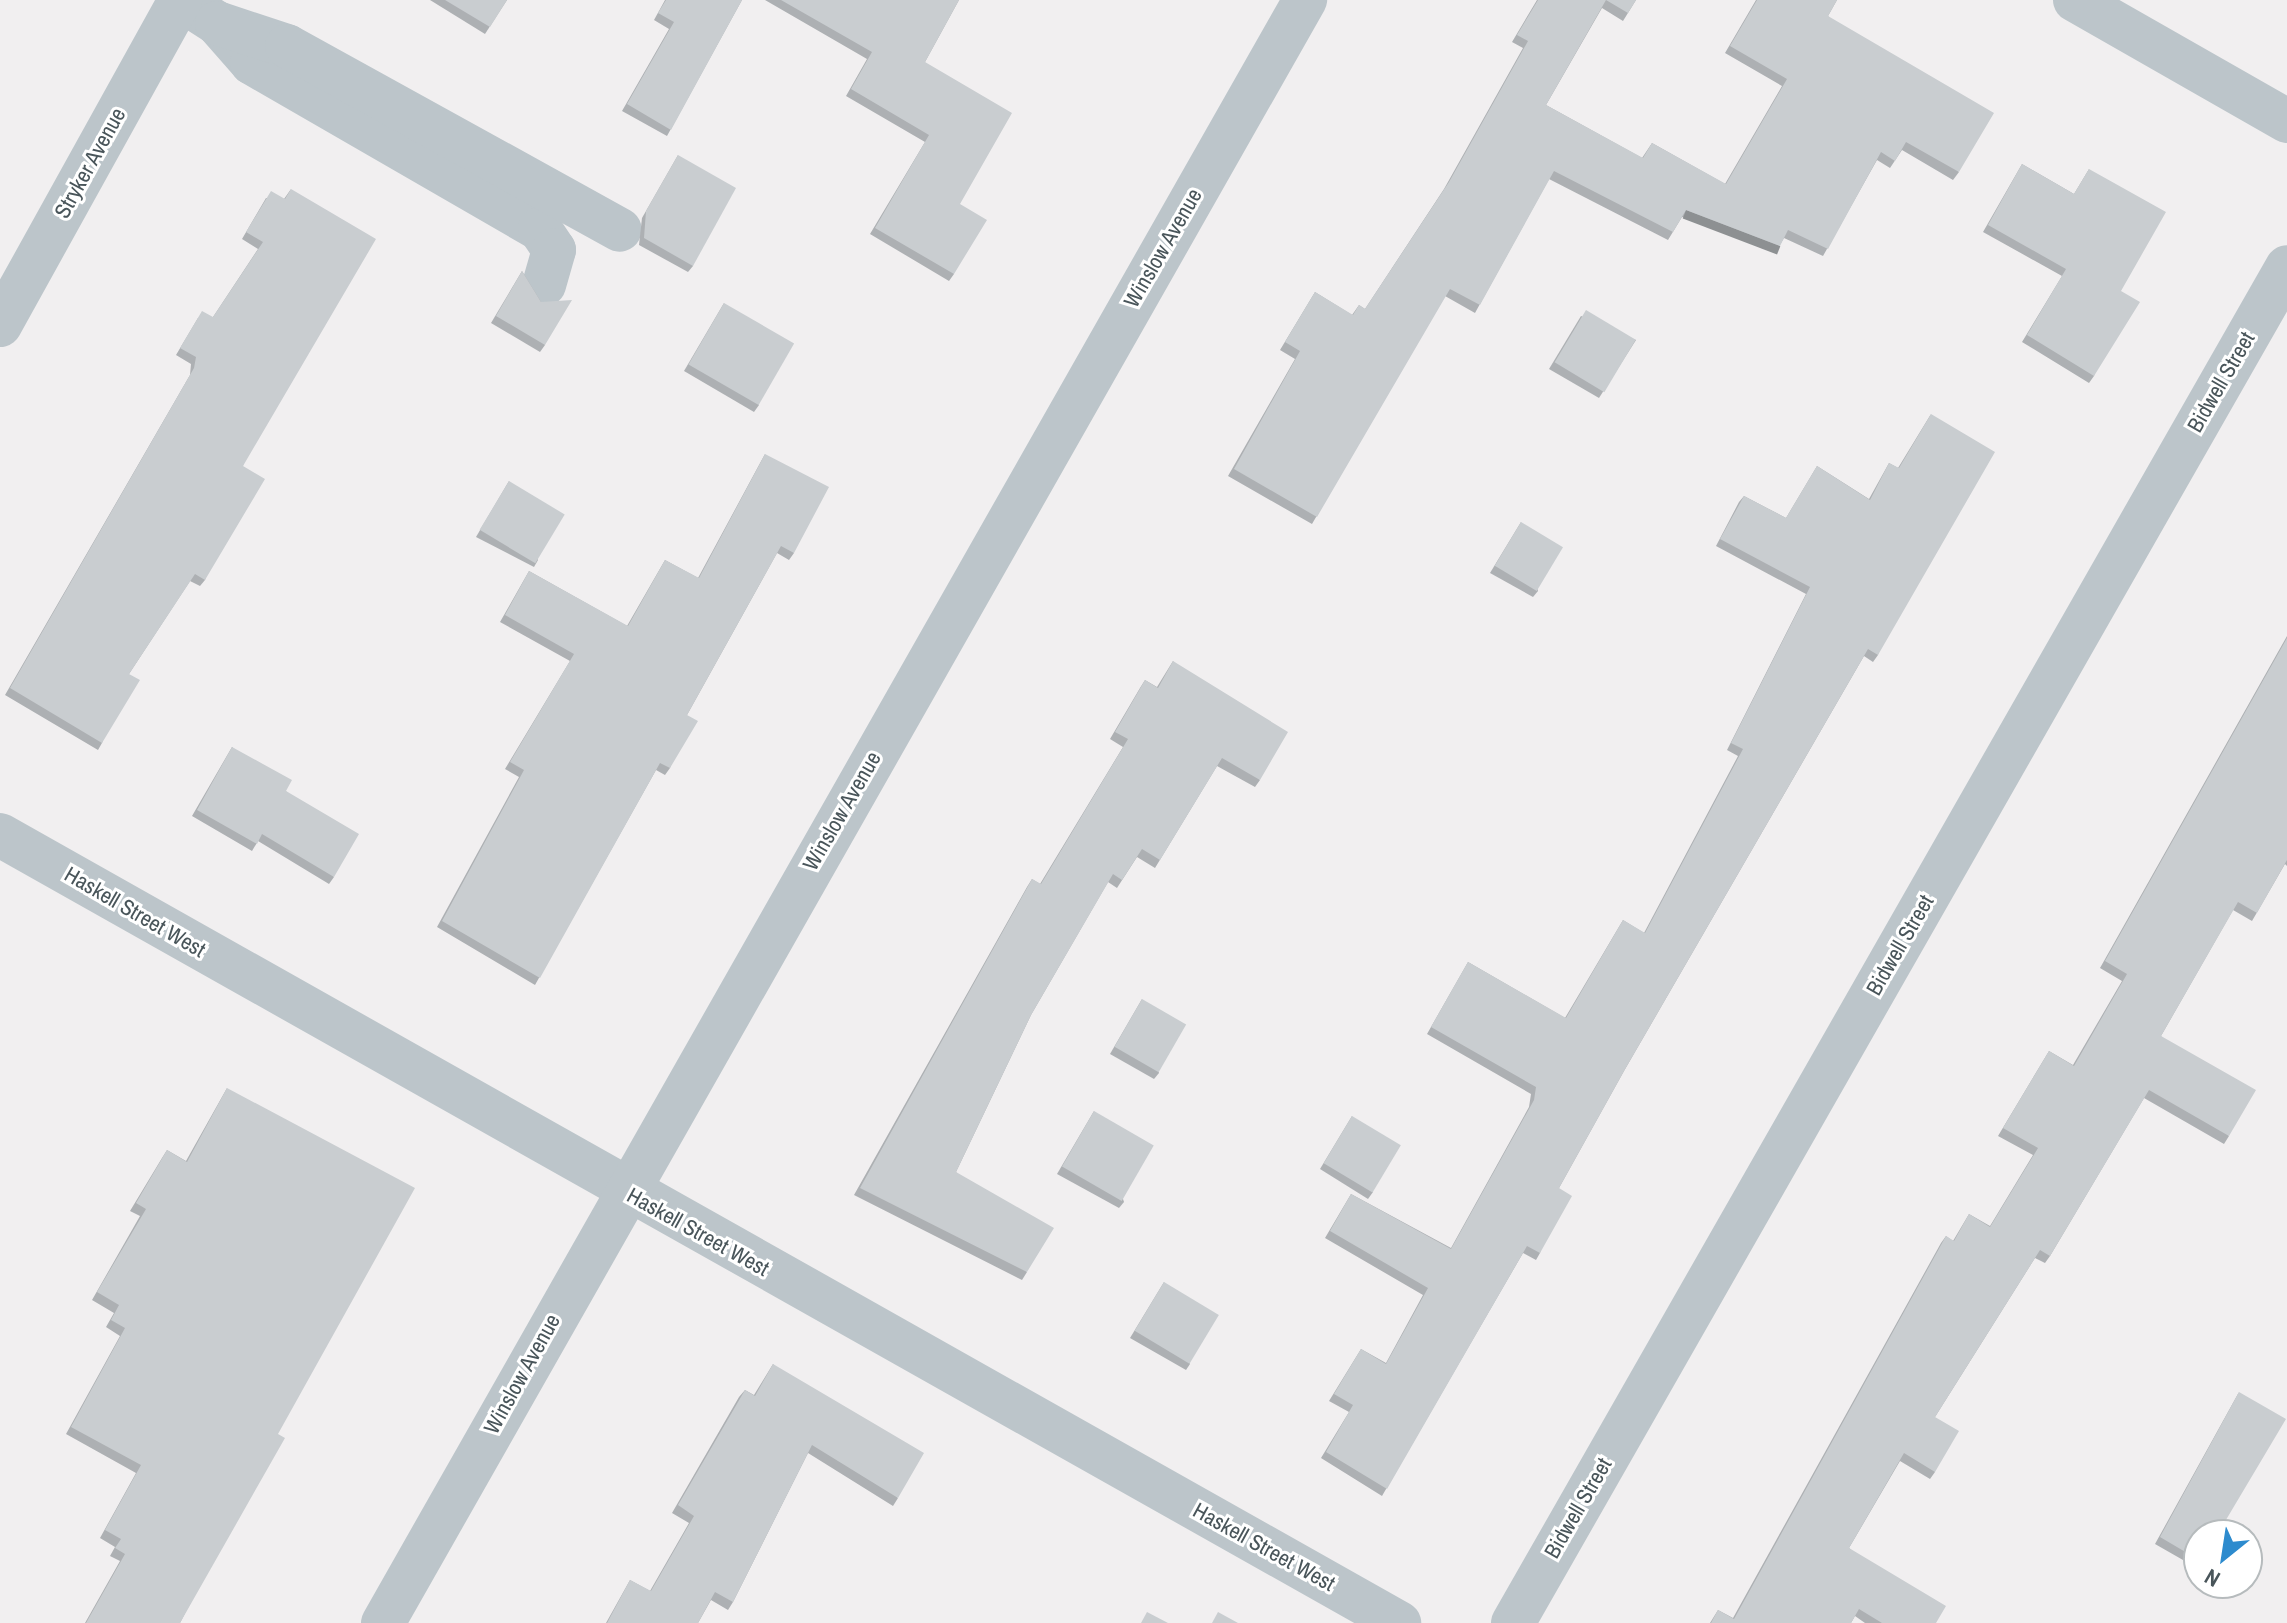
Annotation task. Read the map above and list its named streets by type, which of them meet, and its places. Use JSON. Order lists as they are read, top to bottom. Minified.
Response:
{"streets":{"street":["Stryker Avenue","Winslow Avenue","Bidwell Street","Haskell Street West"]},"crossings":[["Winslow Avenue","Haskell Street West"]],"north":"bottom left"}
